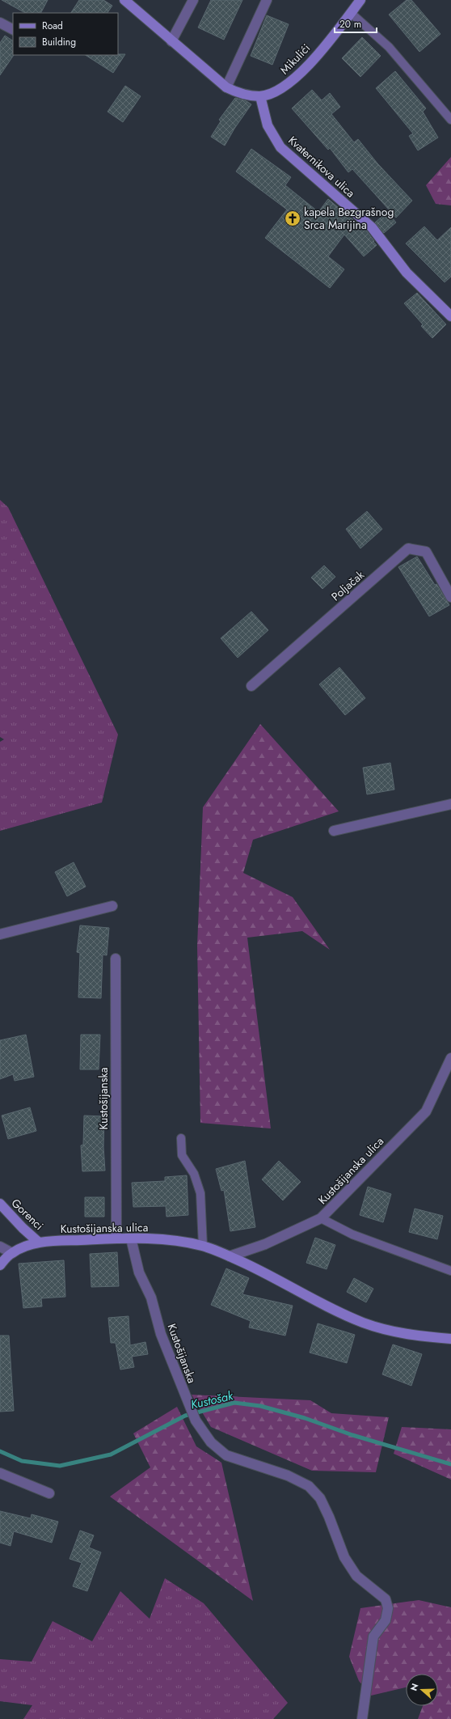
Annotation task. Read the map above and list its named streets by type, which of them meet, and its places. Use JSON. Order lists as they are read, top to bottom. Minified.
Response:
{"streets":{"street":["Mikulići","Kvaternikova ulica","Poljačak","Kustošijanska","Kustošijanska ulica","Gorenci"]},"crossings":[["Mikulići","Kvaternikova ulica"],["Kustošijanska","Kustošijanska ulica"],["Kustošijanska ulica","Gorenci"]],"water":["Kustošak"],"places":{"church":["kapela Bezgrašnog Srca Marijina"]},"legend":["Road","Building"],"scale_bar":"20 m","north":"left"}
